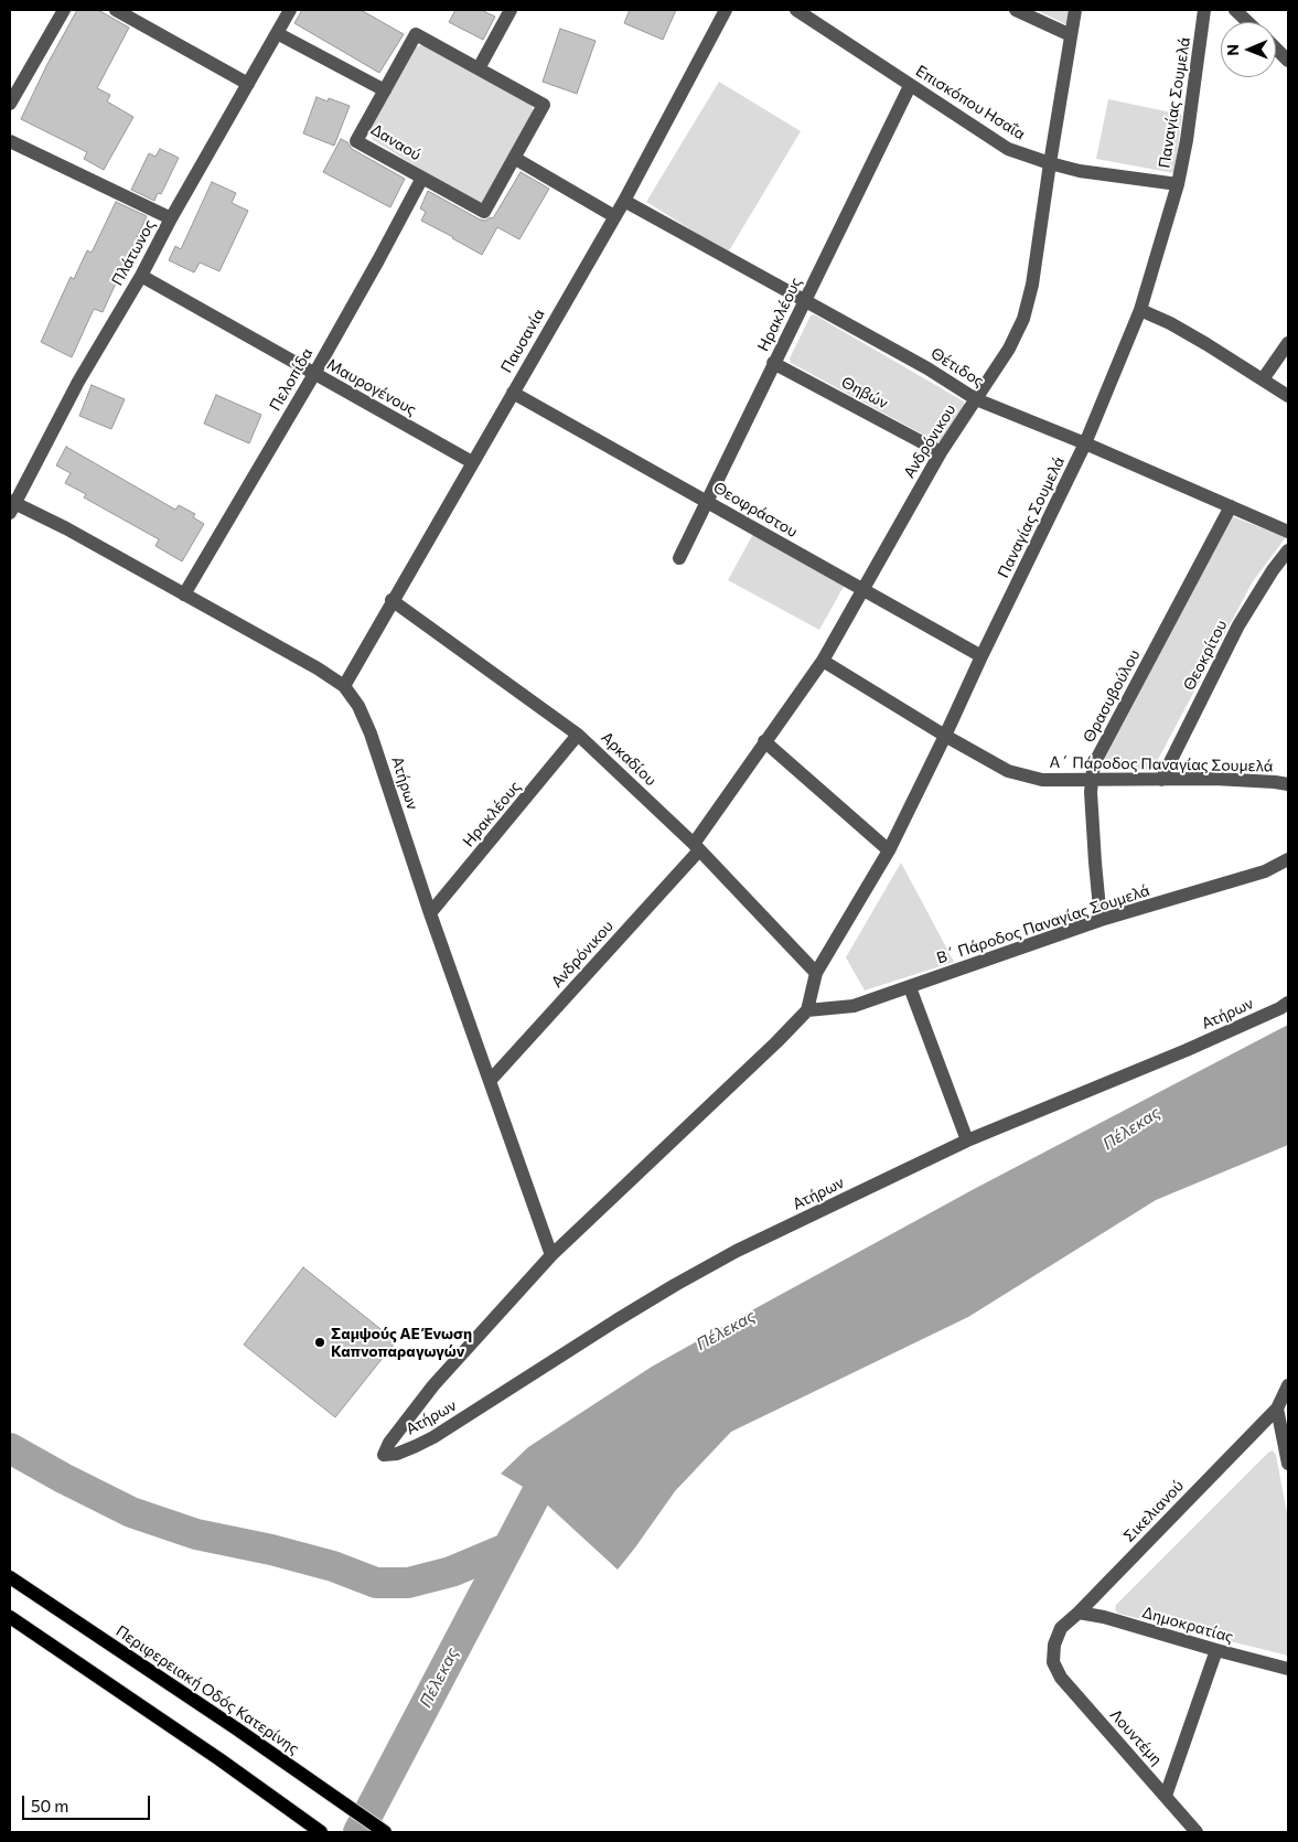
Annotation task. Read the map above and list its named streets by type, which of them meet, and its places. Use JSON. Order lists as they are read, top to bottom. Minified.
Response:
{"streets":{"main road":["Περιφερειακή Οδός Κατερίνης"],"street":["Επισκόπου Ησαΐα","Παναγίας Σουμελά","Δαναού","Πλάτωνος","Ηρακλέους","Παυσανία","Θέτιδος","Πελοπίδα","Μαυρογένους","Θηβών","Ανδρόνικου","Θεοφράστου","Θεοκρίτου","Θρασυβούλου","Αρκαδίου","Α΄ Πάροδος Παναγίας Σουμελά","Ατήρων","Β΄ Πάροδος Παναγίας Σουμελά","Σικελιανού","Δημοκρατίας","Λουντέμη"]},"crossings":[["Επισκόπου Ησαΐα","Παναγίας Σουμελά"],["Επισκόπου Ησαΐα","Ηρακλέους"],["Επισκόπου Ησαΐα","Ανδρόνικου"],["Παναγίας Σουμελά","Θέτιδος"],["Παναγίας Σουμελά","Θεοφράστου"],["Παναγίας Σουμελά","Αρκαδίου"],["Παναγίας Σουμελά","Α΄ Πάροδος Παναγίας Σουμελά"],["Παναγίας Σουμελά","Β΄ Πάροδος Παναγίας Σουμελά"],["Δαναού","Πελοπίδα"],["Πλάτωνος","Μαυρογένους"],["Πλάτωνος","Ατήρων"],["Ηρακλέους","Θέτιδος"],["Ηρακλέους","Θηβών"],["Ηρακλέους","Θεοφράστου"],["Ηρακλέους","Αρκαδίου"],["Ηρακλέους","Ατήρων"],["Παυσανία","Θέτιδος"],["Παυσανία","Μαυρογένους"],["Παυσανία","Θεοφράστου"],["Παυσανία","Αρκαδίου"],["Παυσανία","Ατήρων"],["Θέτιδος","Ανδρόνικου"],["Θέτιδος","Θρασυβούλου"],["Πελοπίδα","Μαυρογένους"],["Πελοπίδα","Ατήρων"],["Θηβών","Ανδρόνικου"],["Ανδρόνικου","Θεοφράστου"],["Ανδρόνικου","Αρκαδίου"],["Ανδρόνικου","Ατήρων"],["Θεοκρίτου","Α΄ Πάροδος Παναγίας Σουμελά"],["Θρασυβούλου","Α΄ Πάροδος Παναγίας Σουμελά"],["Θρασυβούλου","Β΄ Πάροδος Παναγίας Σουμελά"],["Σικελιανού","Δημοκρατίας"],["Σικελιανού","Λουντέμη"]],"water":["Πέλεκας"],"places":["Σαμψούς ΑΕ Ένωση Καπνοπαραγωγών"],"scale_bar":"50 m","north":"left"}
